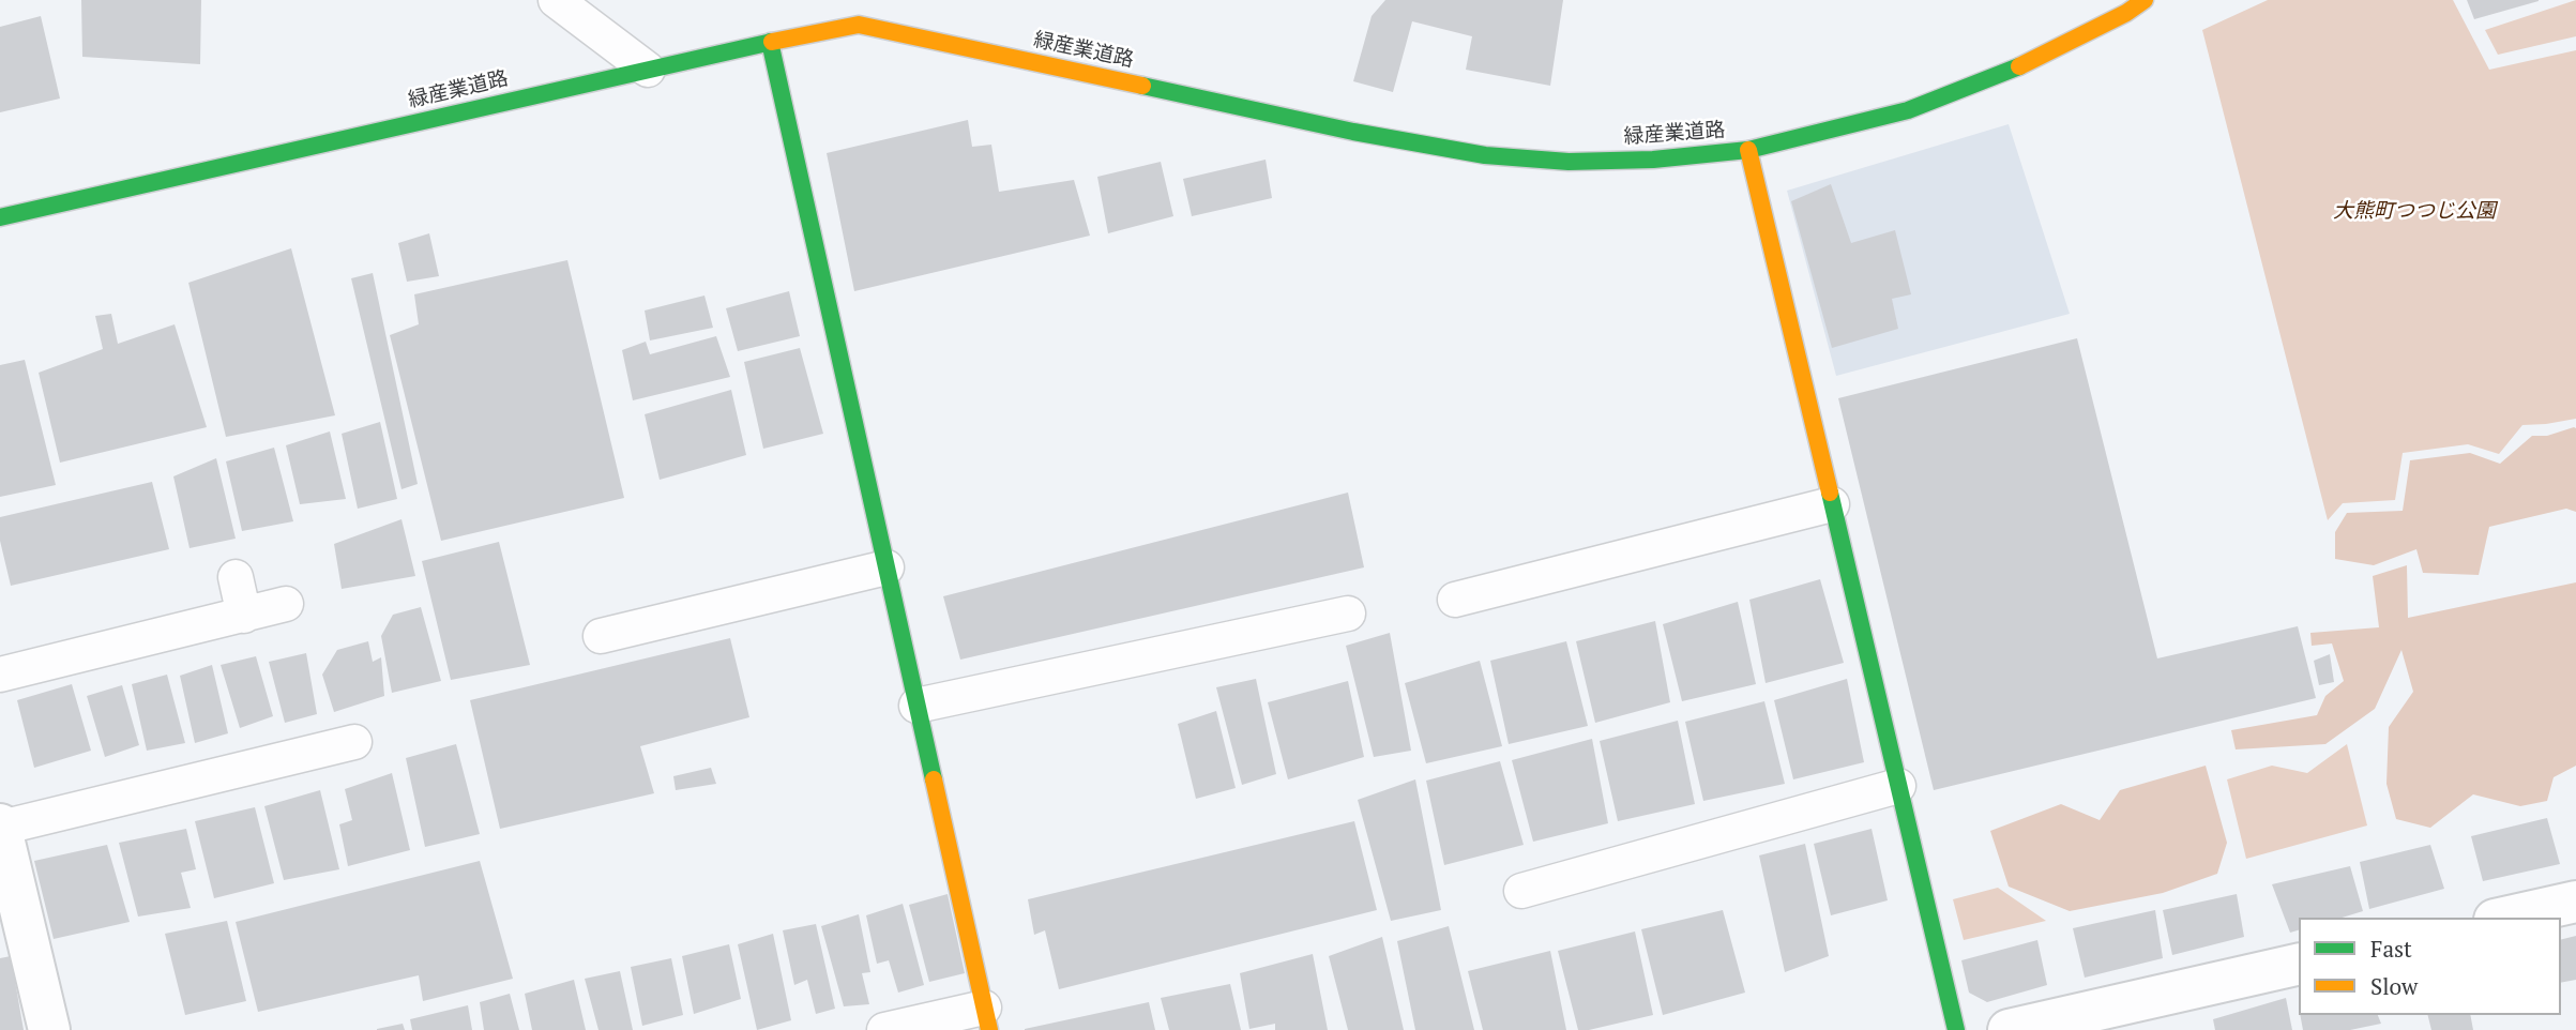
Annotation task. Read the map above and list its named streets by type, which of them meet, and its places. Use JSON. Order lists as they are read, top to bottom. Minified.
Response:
{"streets":{"main road":["緑産業道路"]},"parks":["大熊町つつじ公園"],"legend":["Fast","Slow"]}
